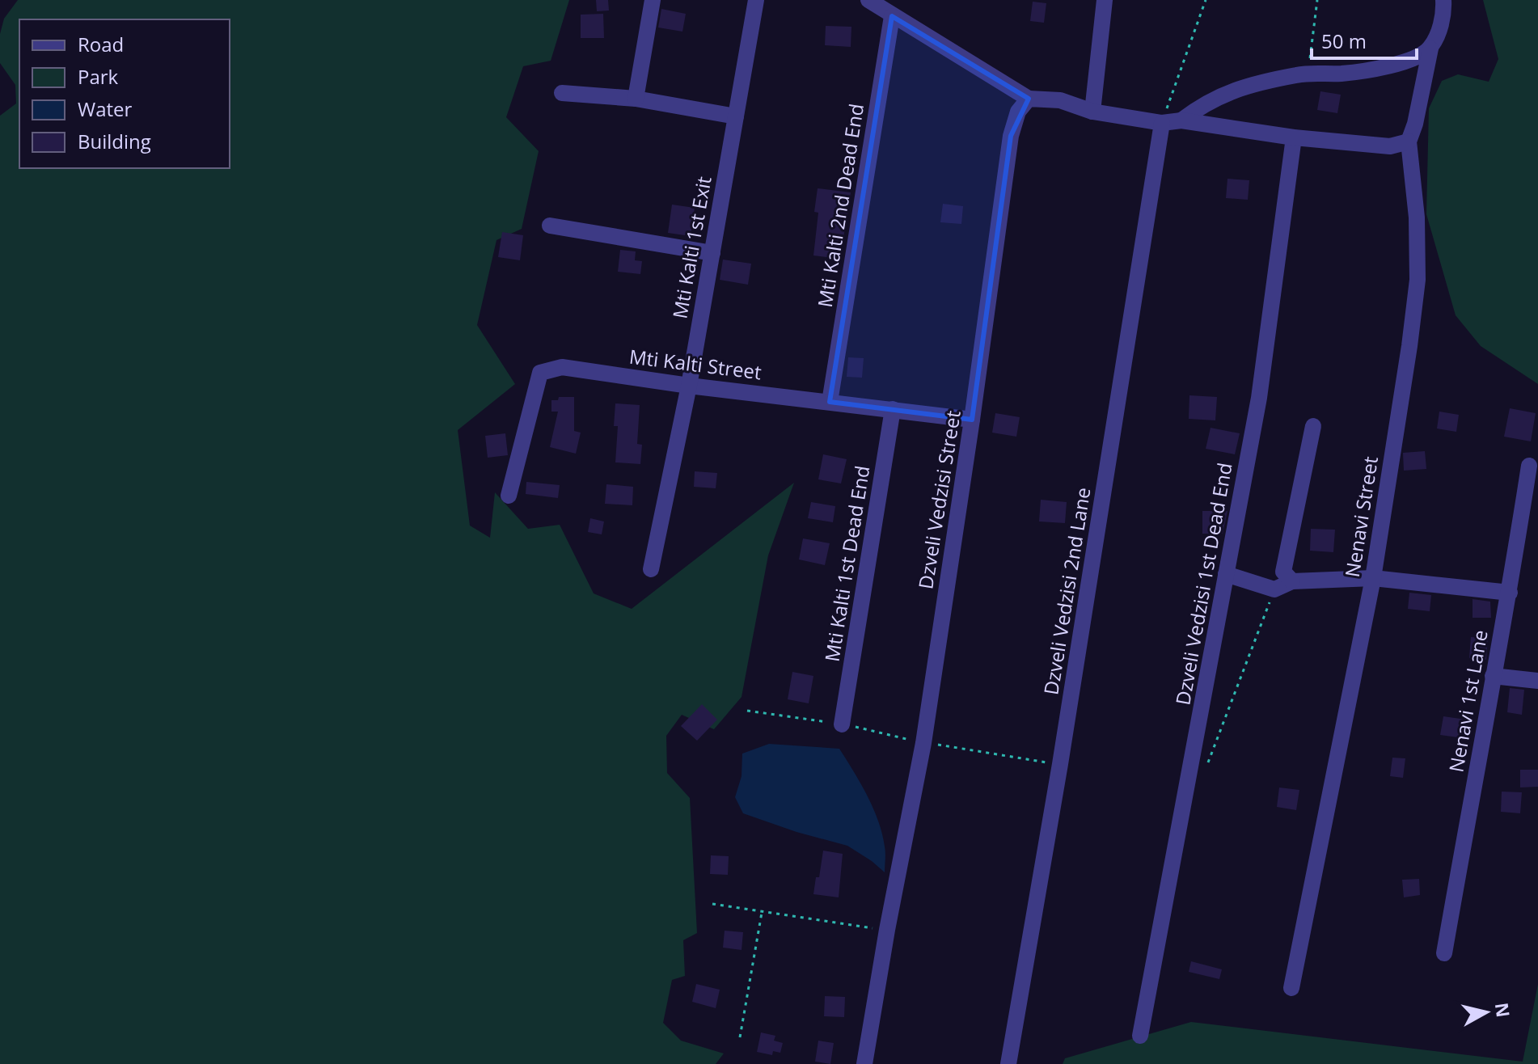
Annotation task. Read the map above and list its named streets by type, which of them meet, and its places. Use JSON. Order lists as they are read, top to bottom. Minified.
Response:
{"streets":{"street":["Mti Kalti 2nd Dead End","Mti Kalti 1st Exit","Mti Kalti Street","Dzveli Vedzisi Street","Nenavi Street","Mti Kalti 1st Dead End","Dzveli Vedzisi 1st Dead End","Dzveli Vedzisi 2nd Lane","Nenavi 1st Lane"]},"crossings":[["Mti Kalti 2nd Dead End","Mti Kalti Street"],["Mti Kalti 1st Exit","Mti Kalti Street"],["Mti Kalti Street","Dzveli Vedzisi Street"],["Mti Kalti Street","Mti Kalti 1st Dead End"]],"legend":["Road","Park","Water","Building"],"scale_bar":"50 m","north":"right"}
